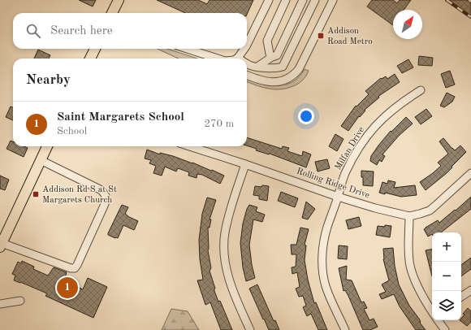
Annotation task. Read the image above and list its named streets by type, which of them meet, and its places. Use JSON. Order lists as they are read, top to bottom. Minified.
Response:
{"streets":{"street":["Milfan Drive","Rolling Ridge Drive"]},"crossings":[["Milfan Drive","Rolling Ridge Drive"]],"places":{"transit":["Addison Road Metro","Addison Rd S at St Margarets Church"]},"north":"top right","page":{"search":"Search here","heading":"Nearby","list":[{"mark":"1","name":"Saint Margarets School","note":"School","value":"270 m"}],"map_buttons":["+","−"],"pins":"1"}}
